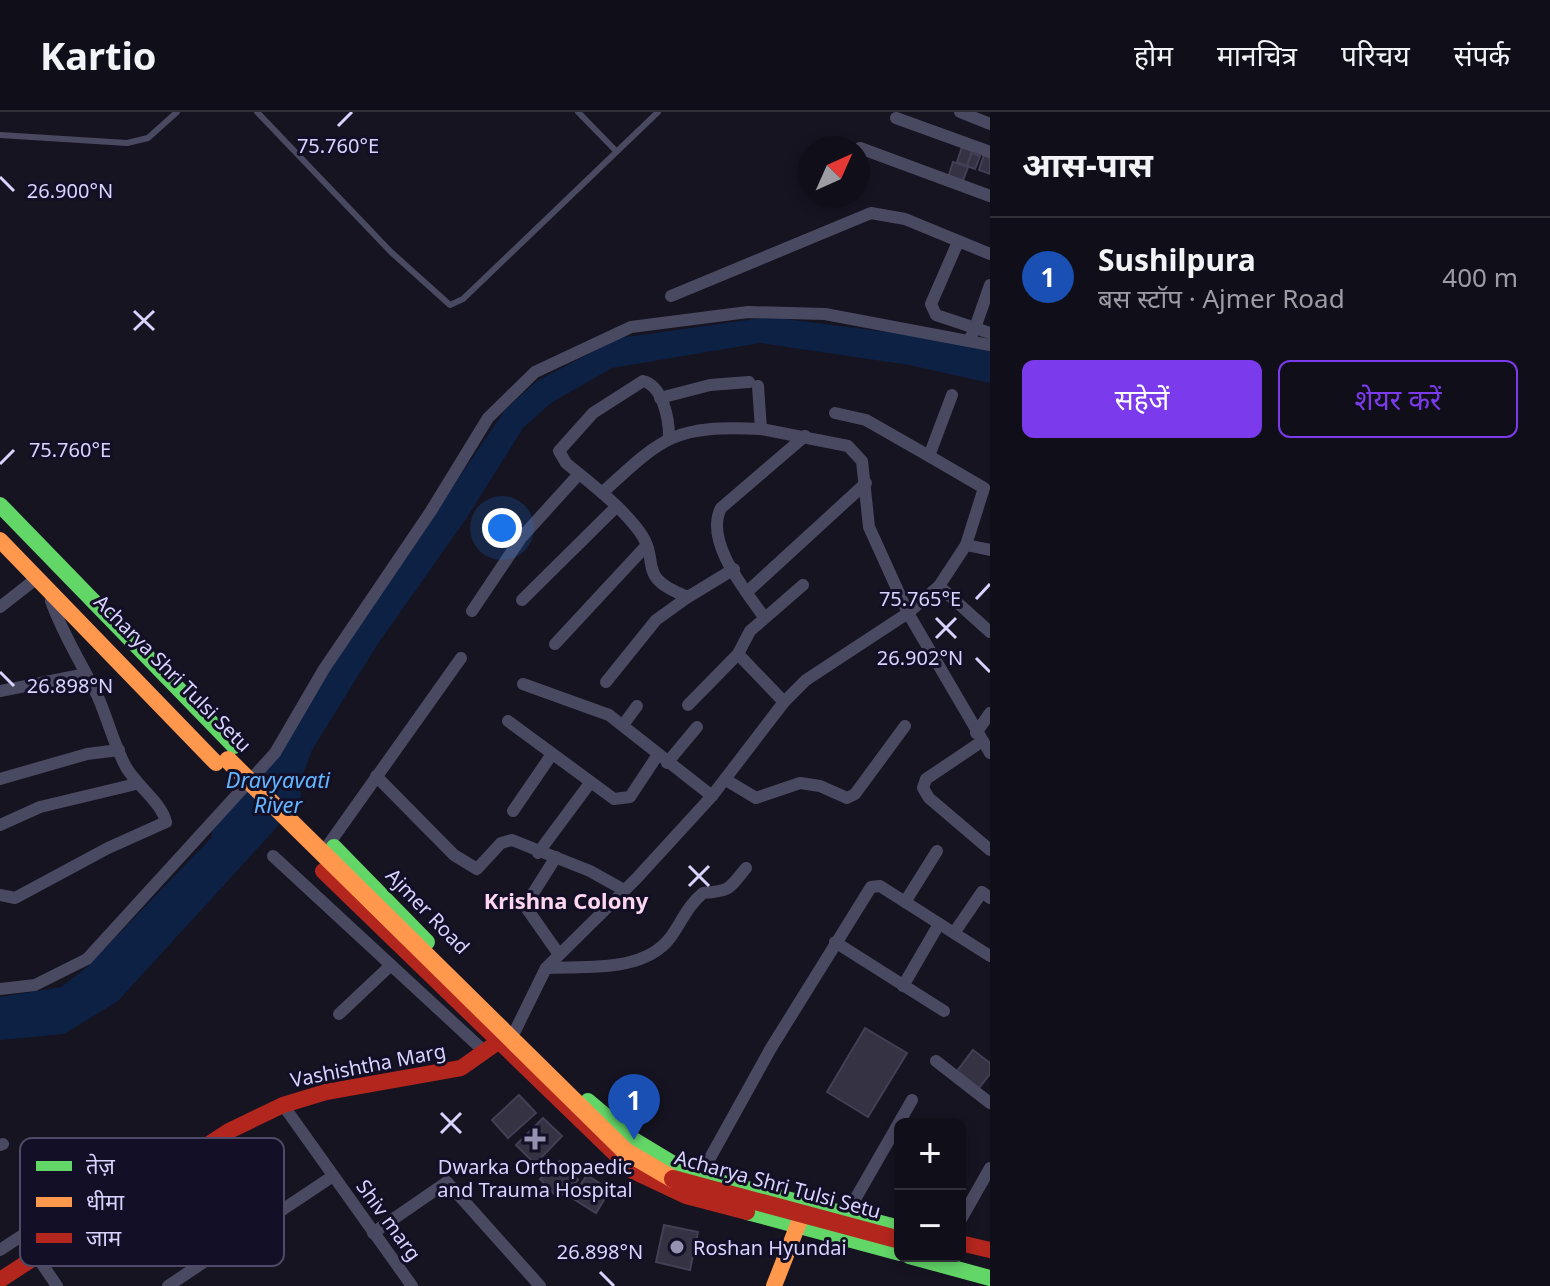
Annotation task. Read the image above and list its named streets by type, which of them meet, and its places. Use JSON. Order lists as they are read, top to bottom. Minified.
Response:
{"streets":{"main road":["Acharya Shri Tulsi Setu","Ajmer Road","Vashishtha Marg"],"street":["Shiv marg"]},"crossings":[["Vashishtha Marg","Shiv marg"]],"districts":["Krishna Colony"],"water":["Dravyavati River"],"places":{"health":["Dwarka Orthopaedic and Trauma Hospital"],"other":["Roshan Hyundai"]},"legend":["तेज़","धीमा","जाम"],"north":"top right","page":{"header":"Kartio","nav":["होम","मानचित्र","परिचय","संपर्क"],"heading":"आस-पास","list":[{"mark":"1","name":"Sushilpura","note":"बस स्टॉप · Ajmer Road","value":"400 m"}],"buttons":["सहेजें","शेयर करें"],"pins":"1","map_buttons":["+","−"]},"coordinates":["75.760°E","26.900°N","75.765°E","26.902°N","26.898°N"]}
